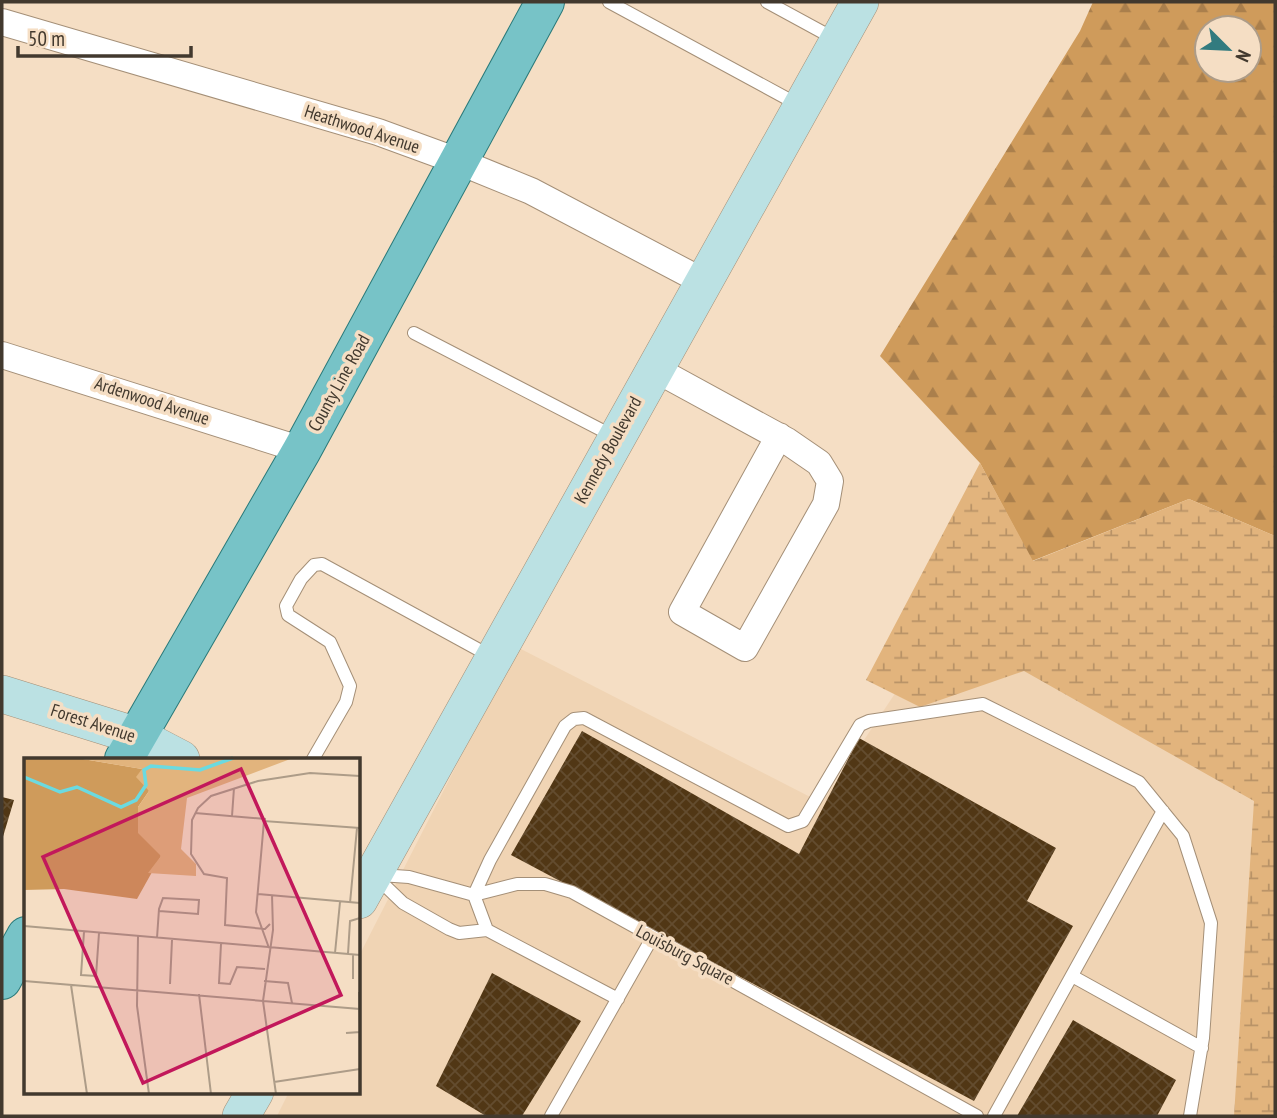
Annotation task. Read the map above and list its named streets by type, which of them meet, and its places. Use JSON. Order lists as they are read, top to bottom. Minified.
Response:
{"streets":{"main road":["County Line Road"],"street":["Heathwood Avenue","Ardenwood Avenue","Kennedy Boulevard","Forest Avenue"],"lane":["Louisburg Square"]},"crossings":[["Heathwood Avenue","County Line Road"],["Heathwood Avenue","Kennedy Boulevard"],["County Line Road","Ardenwood Avenue"],["County Line Road","Forest Avenue"],["Kennedy Boulevard","Louisburg Square"]],"scale_bar":"50 m","north":"bottom right"}
